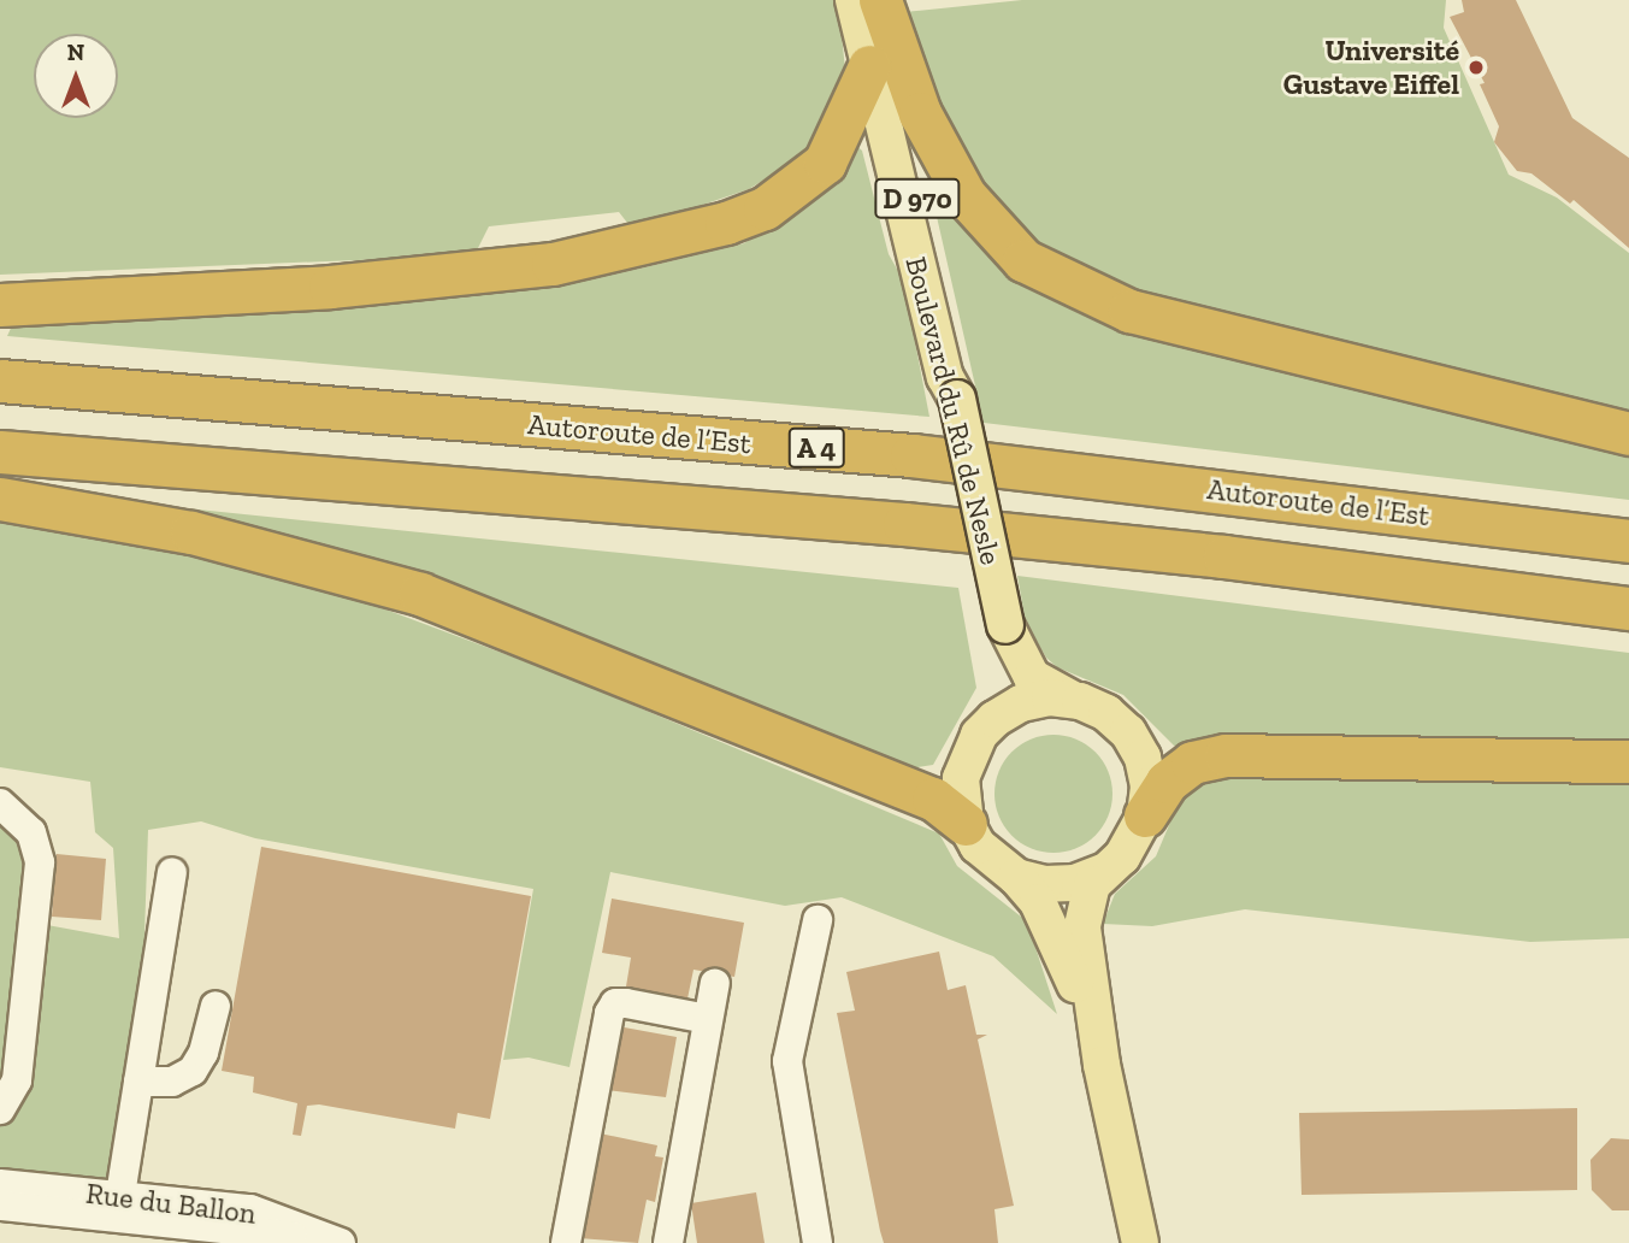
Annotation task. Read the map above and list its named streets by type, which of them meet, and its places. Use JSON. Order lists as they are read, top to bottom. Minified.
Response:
{"streets":{"highway":["Autoroute de l’Est","A 4"],"main road":["D 970","Boulevard du Rû de Nesle"],"street":["Rue du Ballon"]},"crossings":[["D 970","Boulevard du Rû de Nesle"]],"places":["Université Gustave Eiffel"],"north":"top"}
